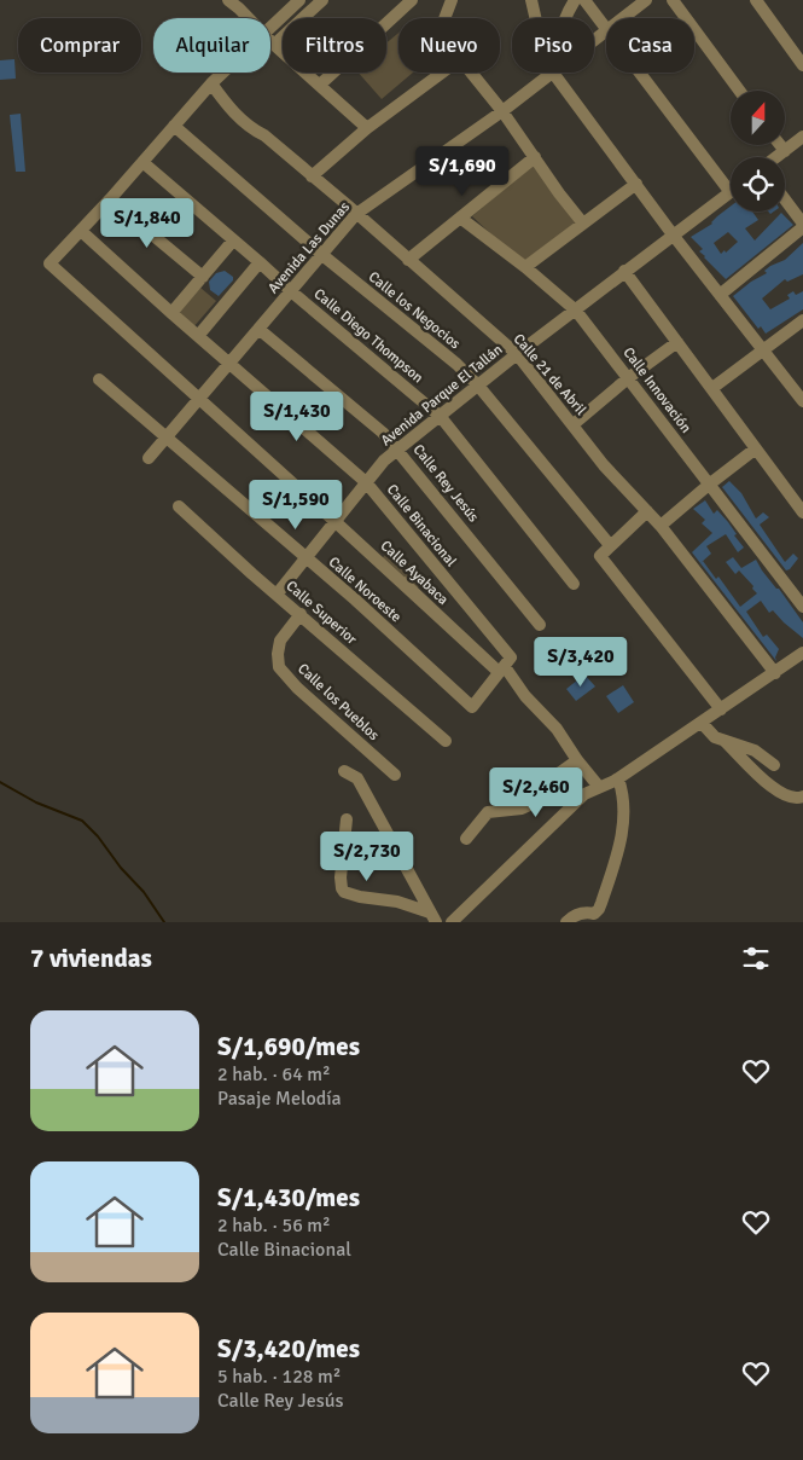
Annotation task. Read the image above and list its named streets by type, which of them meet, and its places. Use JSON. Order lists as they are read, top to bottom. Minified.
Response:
{"streets":{"street":["Avenida Las Dunas","Calle los Negocios","Calle Diego Thompson","Calle 21 de Abril","Calle Innovación","Avenida Parque El Tallán","Calle Rey Jesús","Calle Binacional","Calle Ayabaca","Calle Noroeste","Calle Superior","Calle los Pueblos"]},"crossings":[["Avenida Las Dunas","Calle los Negocios"],["Avenida Las Dunas","Calle Diego Thompson"],["Avenida Las Dunas","Calle 21 de Abril"],["Avenida Las Dunas","Calle Rey Jesús"],["Avenida Las Dunas","Calle Binacional"],["Avenida Las Dunas","Calle Ayabaca"],["Avenida Las Dunas","Calle Noroeste"],["Calle los Negocios","Avenida Parque El Tallán"],["Calle Diego Thompson","Avenida Parque El Tallán"],["Calle 21 de Abril","Avenida Parque El Tallán"],["Calle Innovación","Avenida Parque El Tallán"],["Avenida Parque El Tallán","Calle Rey Jesús"],["Avenida Parque El Tallán","Calle Binacional"],["Avenida Parque El Tallán","Calle Ayabaca"],["Avenida Parque El Tallán","Calle Noroeste"],["Avenida Parque El Tallán","Calle Superior"],["Calle Binacional","Calle Ayabaca"],["Calle Binacional","Calle Noroeste"],["Calle Ayabaca","Calle Noroeste"],["Calle Superior","Calle los Pueblos"]],"north":"top","page":{"chip":["Comprar","Alquilar","Filtros","Nuevo","Piso","Casa"],"price":["S/1,690","S/1,840","S/1,430","S/1,590","S/3,420","S/2,460","S/2,730"],"heading":"7 viviendas","list":[{"name":"S/1,690/mes","note":"2 hab. · 64 m² · Pasaje Melodía"},{"name":"S/1,430/mes","note":"2 hab. · 56 m² · Calle Binacional"},{"name":"S/3,420/mes","note":"5 hab. · 128 m² · Calle Rey Jesús"}]}}
